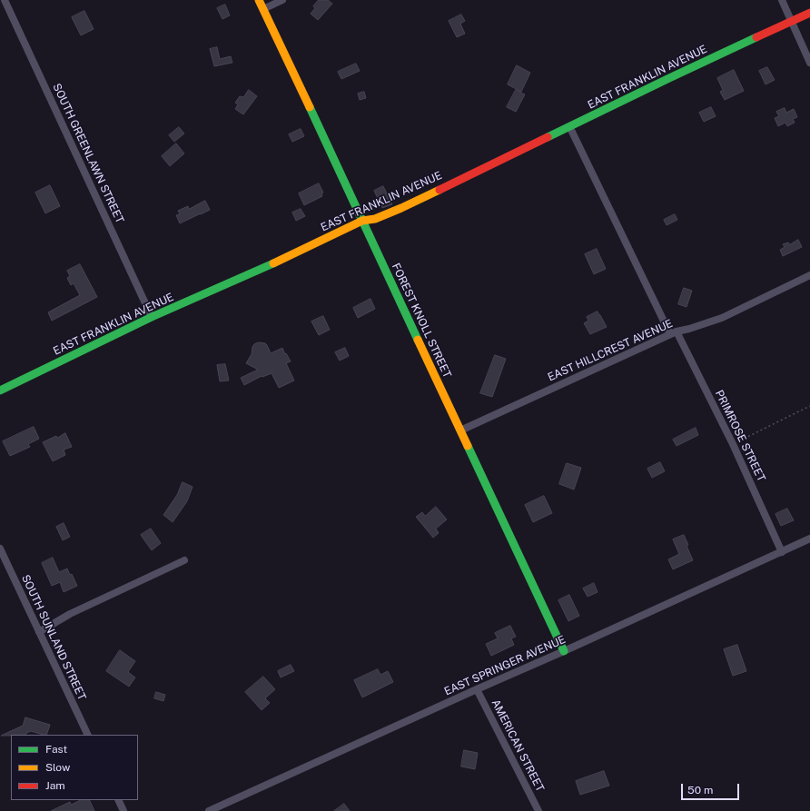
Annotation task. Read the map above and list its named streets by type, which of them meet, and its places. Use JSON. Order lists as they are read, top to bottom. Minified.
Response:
{"streets":{"street":["EAST FRANKLIN AVENUE","SOUTH GREENLAWN STREET","FOREST KNOLL STREET","EAST HILLCREST AVENUE","PRIMROSE STREET","SOUTH SUNLAND STREET","EAST SPRINGER AVENUE","AMERICAN STREET"]},"crossings":[["EAST FRANKLIN AVENUE","SOUTH GREENLAWN STREET"],["EAST FRANKLIN AVENUE","FOREST KNOLL STREET"],["EAST FRANKLIN AVENUE","PRIMROSE STREET"],["FOREST KNOLL STREET","EAST HILLCREST AVENUE"],["FOREST KNOLL STREET","EAST SPRINGER AVENUE"],["EAST HILLCREST AVENUE","PRIMROSE STREET"],["PRIMROSE STREET","EAST SPRINGER AVENUE"],["EAST SPRINGER AVENUE","AMERICAN STREET"]],"legend":["Fast","Slow","Jam"],"scale_bar":"50 m"}
